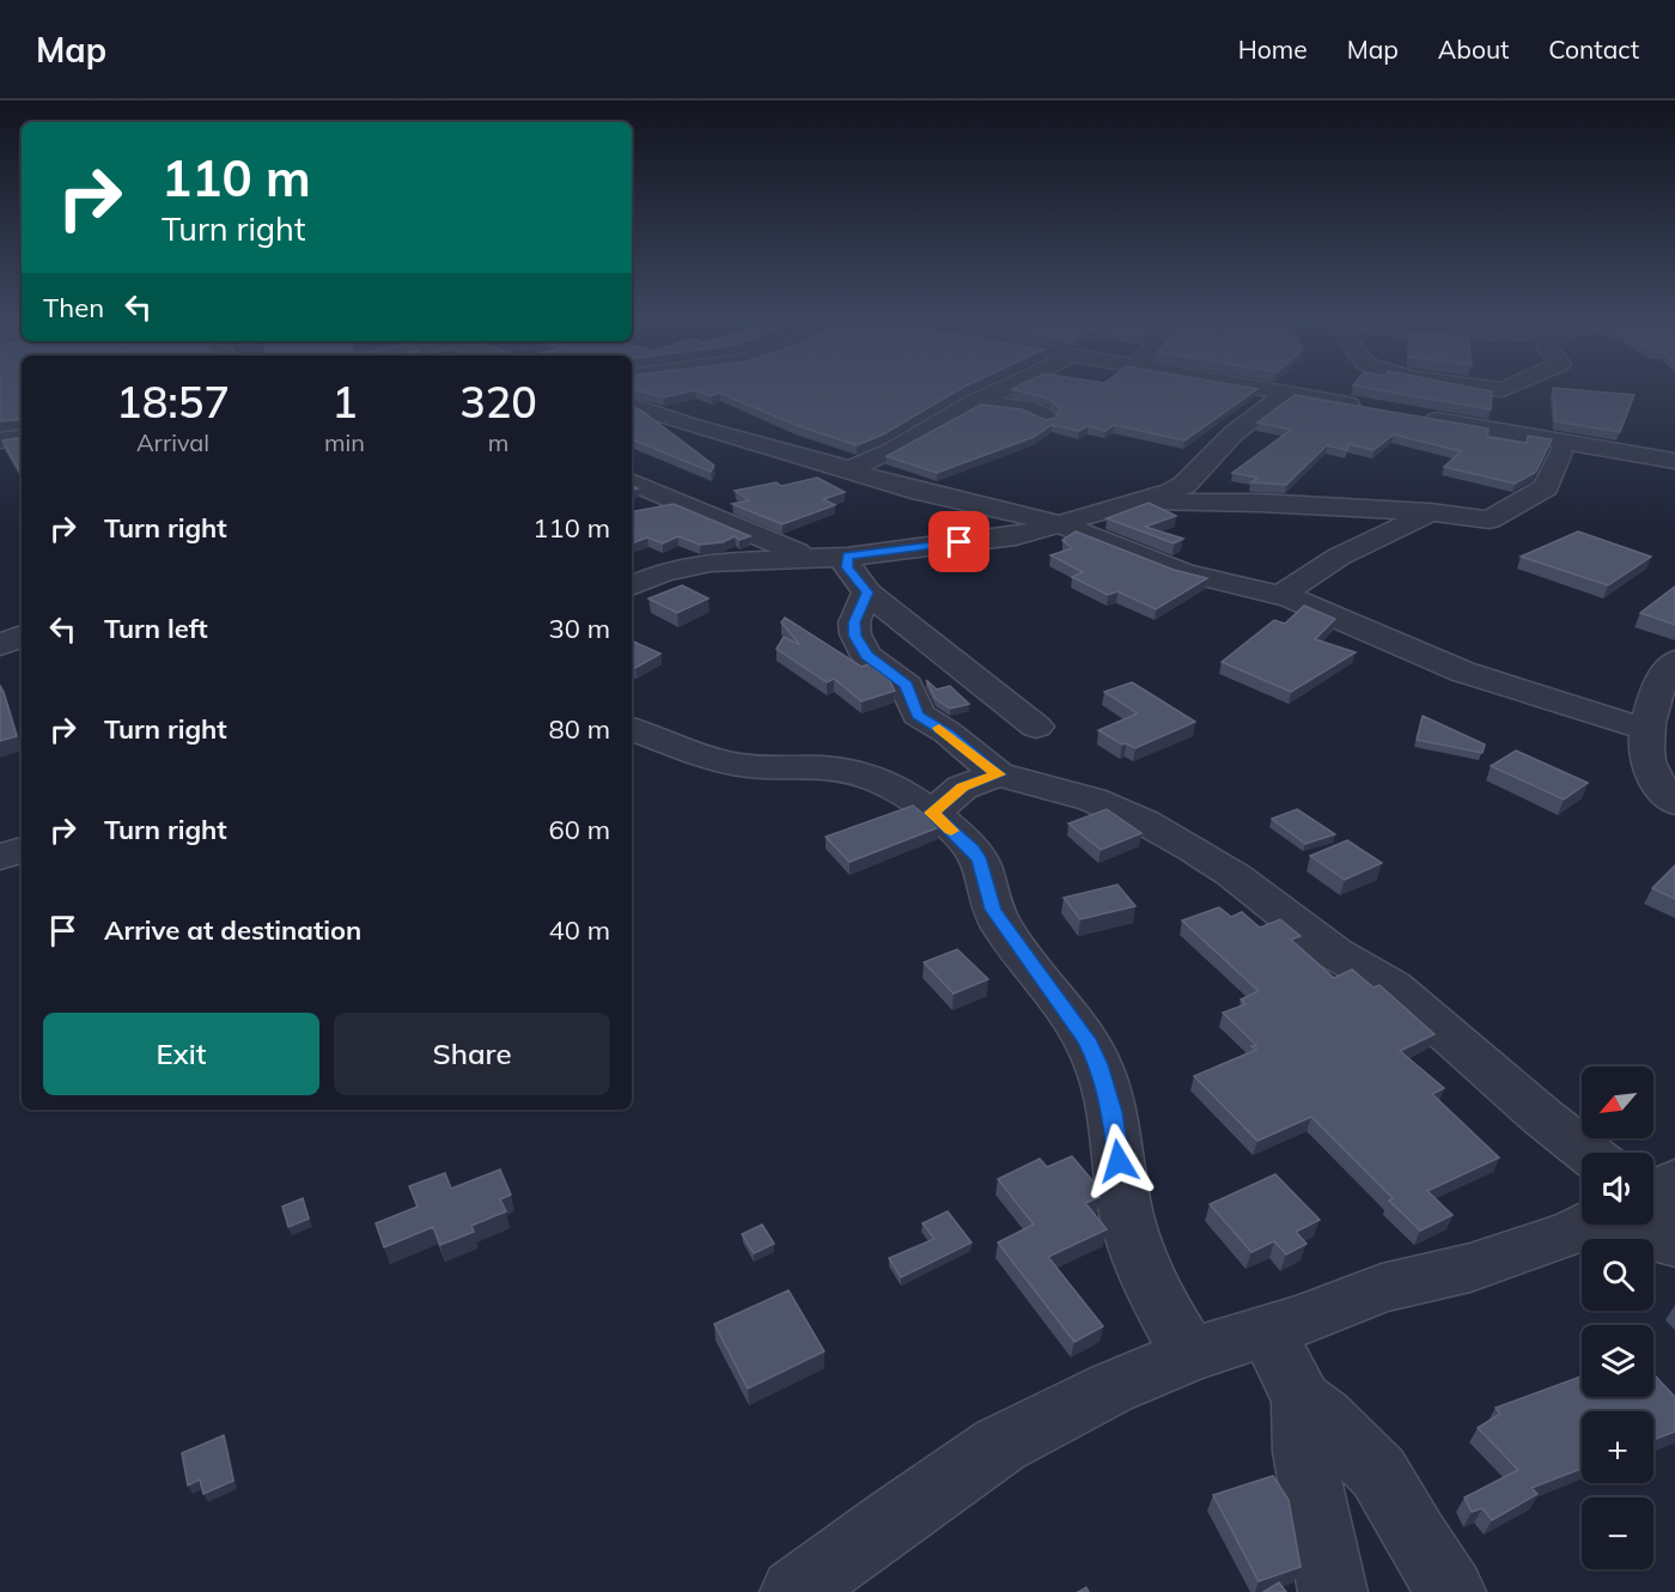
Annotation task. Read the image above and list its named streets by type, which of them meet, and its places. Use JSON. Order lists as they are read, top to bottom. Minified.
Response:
{"north":"bottom left","page":{"header":"Map","nav":["Home","Map","About","Contact"],"turn":["110 m","Turn right"],"then":"Then","eta":["18:57","Arrival","1","min","320","m"],"list":[{"name":"Turn right","value":"110 m"},{"name":"Turn left","value":"30 m"},{"name":"Turn right","value":"80 m"},{"name":"Turn right","value":"60 m"},{"name":"Arrive at destination","value":"40 m"}],"buttons":["Exit","Share"],"map_buttons":["+","−"]}}
